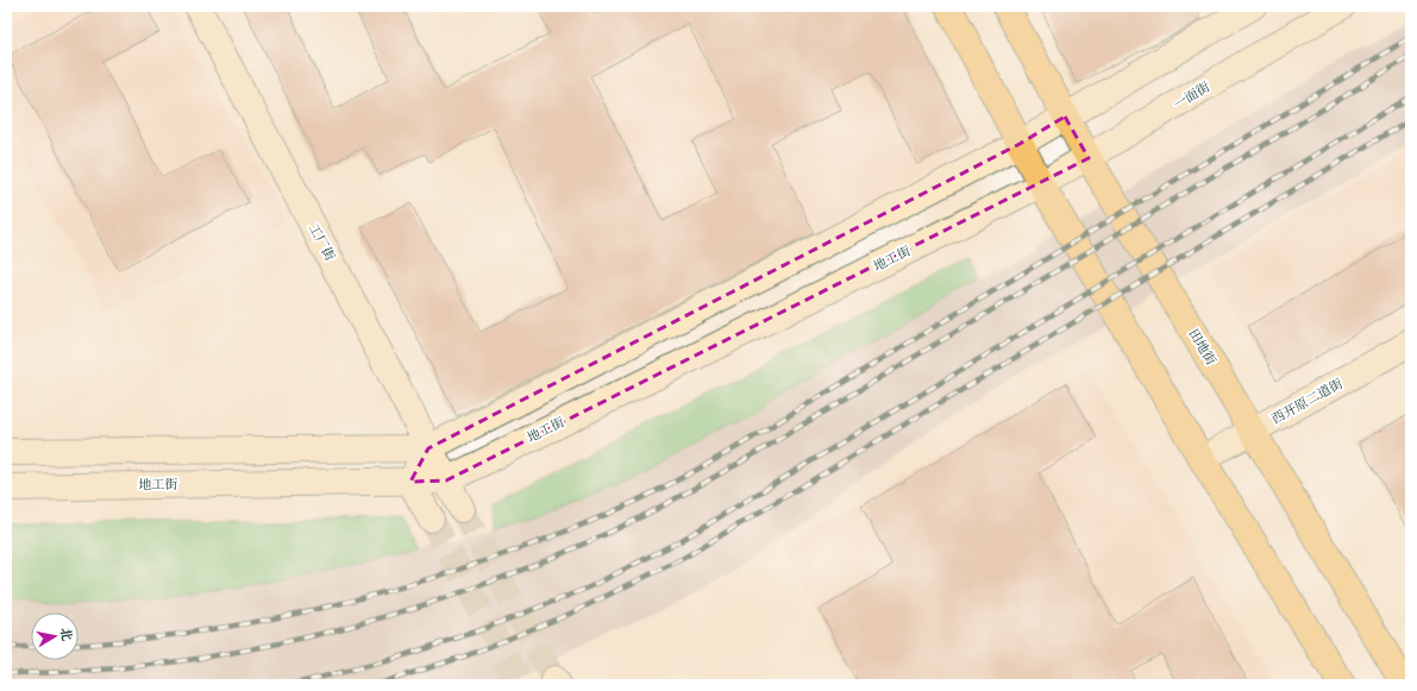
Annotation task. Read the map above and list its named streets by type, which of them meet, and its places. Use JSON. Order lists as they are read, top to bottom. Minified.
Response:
{"streets":{"highway":["田地街"],"main road":["一面街","工厂街","地工街","西开原二道街"]},"crossings":[["一面街","地工街"],["一面街","田地街"],["工厂街","地工街"],["田地街","西开原二道街"]],"north":"right"}
